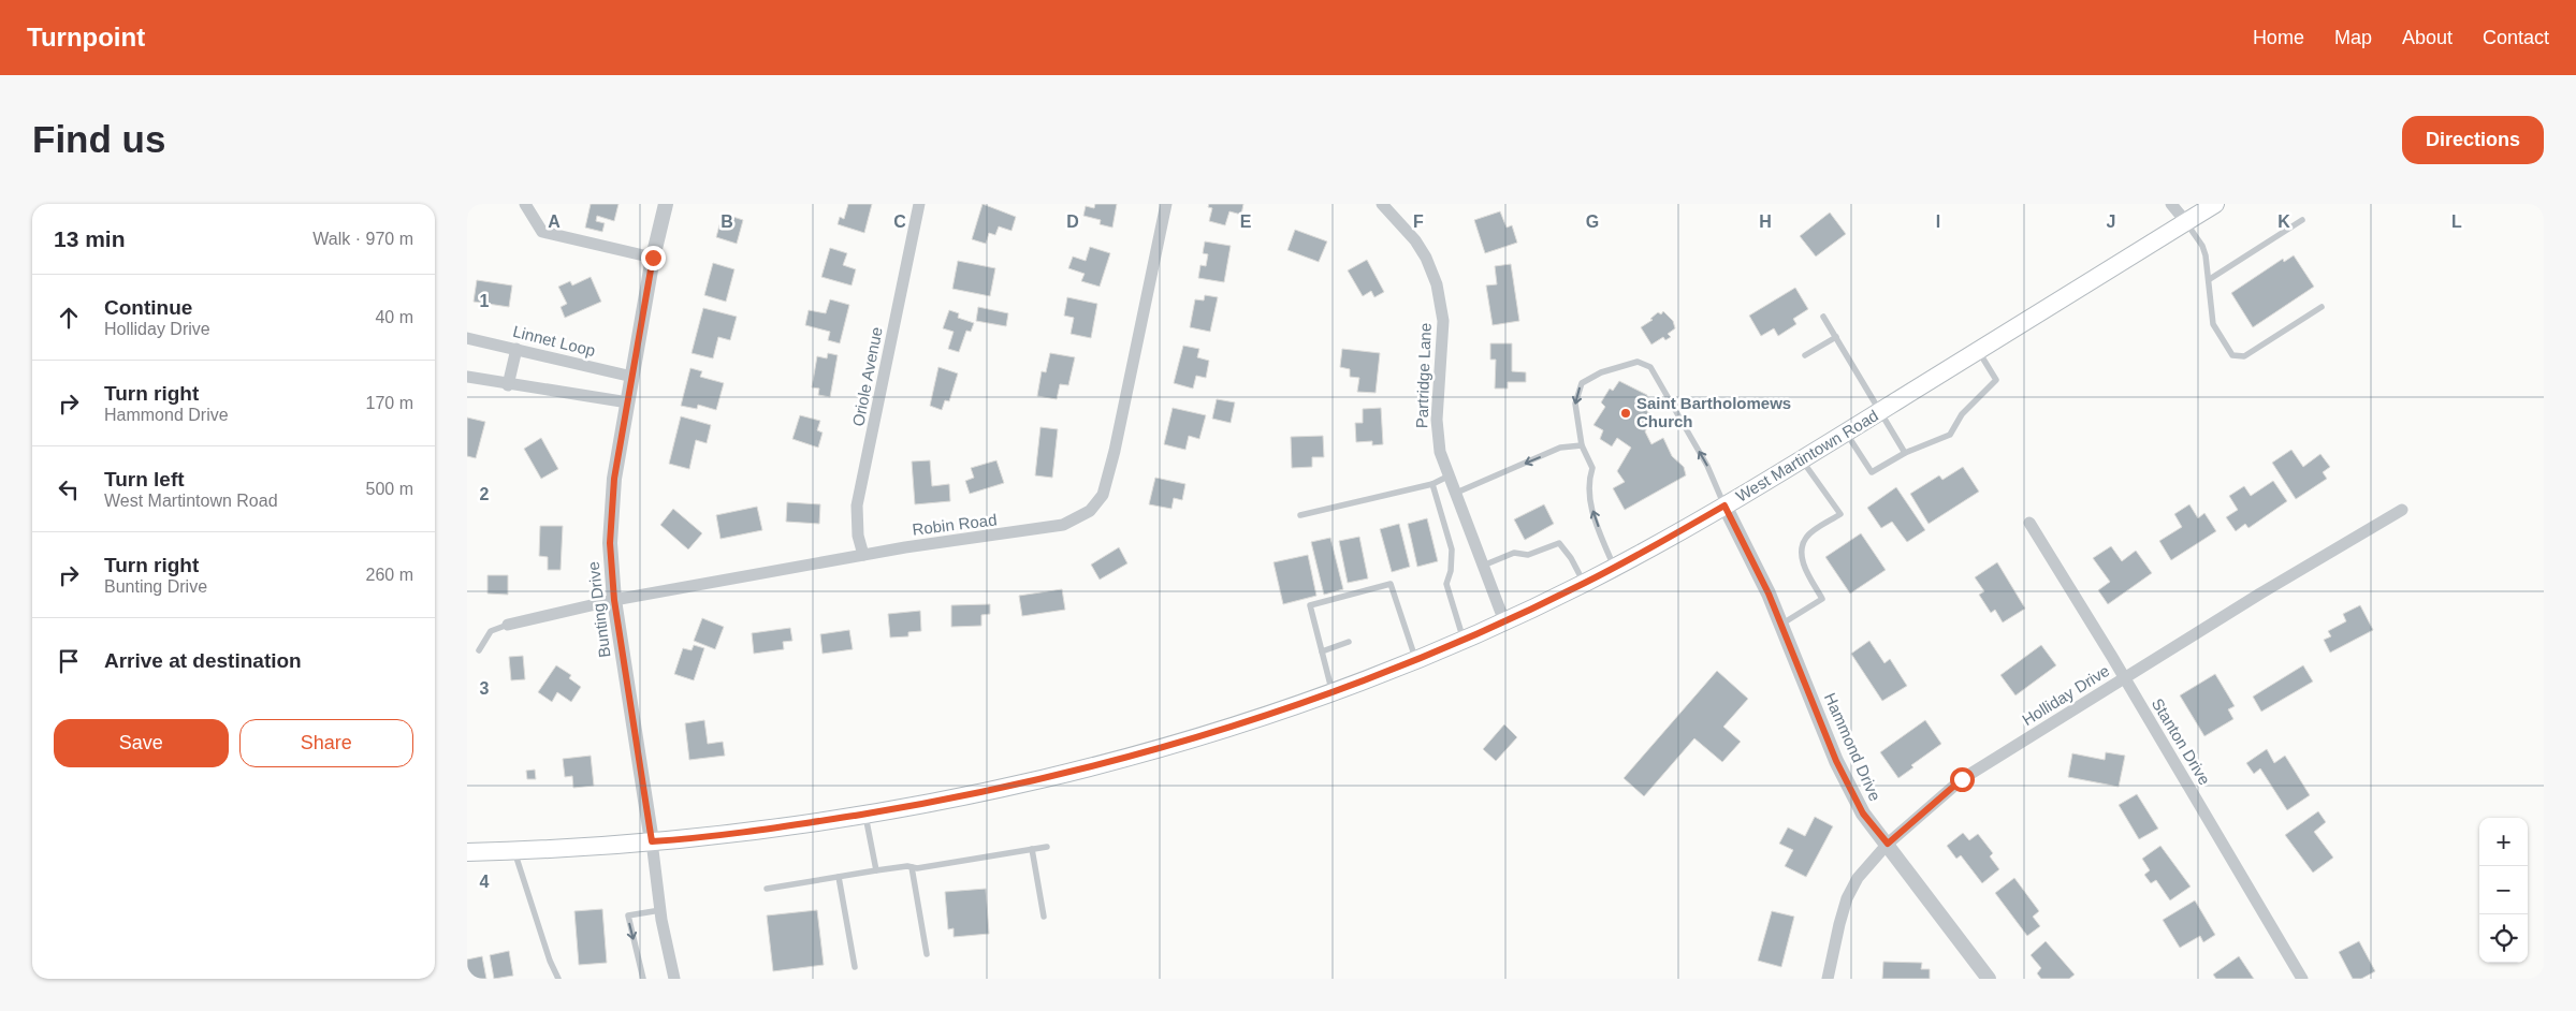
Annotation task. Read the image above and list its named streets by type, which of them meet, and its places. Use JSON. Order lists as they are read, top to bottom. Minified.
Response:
{"streets":{"main road":["West Martintown Road"],"street":["Linnet Loop","Partridge Lane","Oriole Avenue","Robin Road","Bunting Drive","Holliday Drive","Stanton Drive","Hammond Drive"]},"crossings":[["Linnet Loop","Bunting Drive"],["Partridge Lane","West Martintown Road"],["Oriole Avenue","Robin Road"],["West Martintown Road","Bunting Drive"],["West Martintown Road","Hammond Drive"],["Robin Road","Bunting Drive"],["Holliday Drive","Stanton Drive"],["Holliday Drive","Hammond Drive"]],"places":["Saint Bartholomews Church"],"page":{"header":"Turnpoint","nav":["Home","Map","About","Contact"],"buttons":["Directions",["Save","Share"]],"title":"Find us","heading":["13 min","Walk · 970 m"],"list":[["Continue","Holliday Drive","40 m"],["Turn right","Hammond Drive","170 m"],["Turn left","West Martintown Road","500 m"],["Turn right","Bunting Drive","260 m"],"Arrive at destination"],"map_buttons":["+","−"]},"grid":{"columns":["A","B","C","D","E","F","G","H","I","J","K","L"],"rows":["1","2","3","4"]}}
